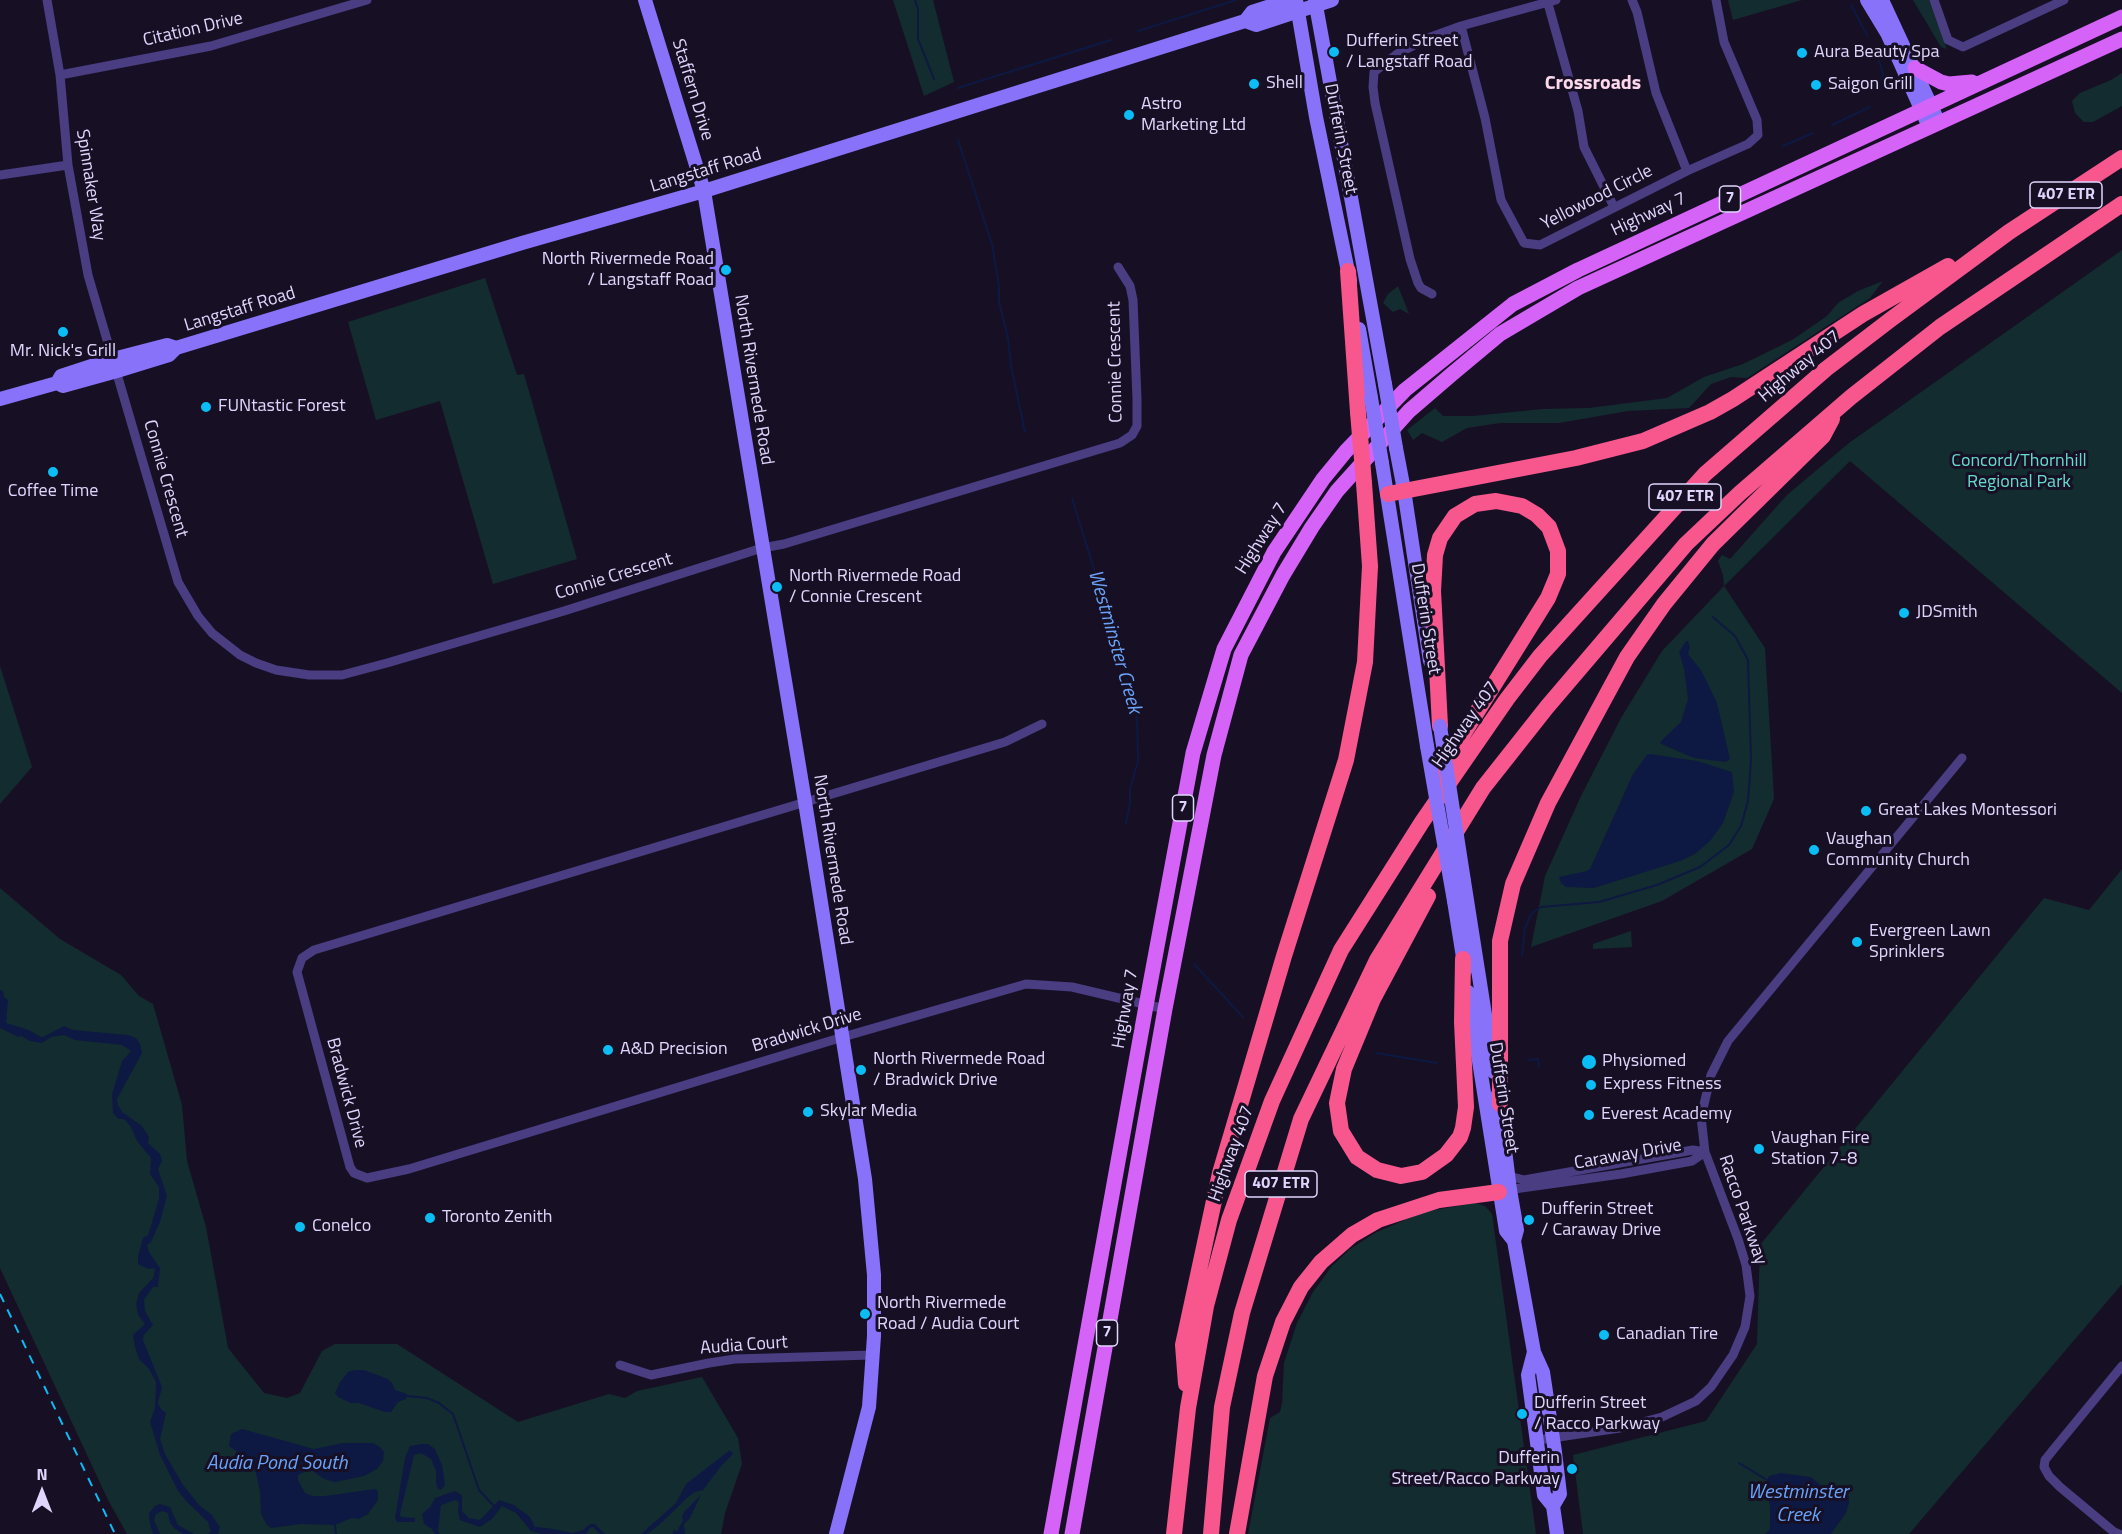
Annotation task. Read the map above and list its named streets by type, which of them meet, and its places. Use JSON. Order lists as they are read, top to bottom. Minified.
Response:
{"streets":{"highway":["407 ETR","Highway 407"],"main road":["Staffern Drive","Dufferin Street","Langstaff Road","7","Highway 7","North Rivermede Road"],"street":["Citation Drive","Spinnaker Way","Yellowood Circle","Connie Crescent","Bradwick Drive","Caraway Drive","Racco Parkway","Audia Court"]},"crossings":[["Citation Drive","Spinnaker Way"],["Staffern Drive","Langstaff Road"],["Staffern Drive","North Rivermede Road"],["Dufferin Street","Langstaff Road"],["Dufferin Street","Caraway Drive"],["Dufferin Street","Racco Parkway"],["Langstaff Road","Spinnaker Way"],["Langstaff Road","Connie Crescent"],["Langstaff Road","North Rivermede Road"],["Spinnaker Way","Connie Crescent"],["Highway 7","Bradwick Drive"],["Connie Crescent","North Rivermede Road"],["North Rivermede Road","Bradwick Drive"],["North Rivermede Road","Audia Court"],["Caraway Drive","Racco Parkway"]],"districts":["Crossroads"],"water":["Westminster Creek","Audia Pond South"],"parks":["Concord/Thornhill Regional Park"],"places":["Dufferin Street / Langstaff Road","Aura Beauty Spa","Shell","Saigon Grill","Astro Marketing Ltd","North Rivermede Road / Langstaff Road","Mr. Nick's Grill","FUNtastic Forest","Coffee Time","North Rivermede Road / Connie Crescent","JDSmith","Great Lakes Montessori","Vaughan Community Church","Evergreen Lawn Sprinklers","A&D Precision","Physiomed","North Rivermede Road / Bradwick Drive","Express Fitness","Skylar Media","Everest Academy","Vaughan Fire Station 7-8","Toronto Zenith","Dufferin Street / Caraway Drive","Conelco","North Rivermede Road / Audia Court","Canadian Tire","Dufferin Street / Racco Parkway","Dufferin Street/Racco Parkway"],"north":"top"}
